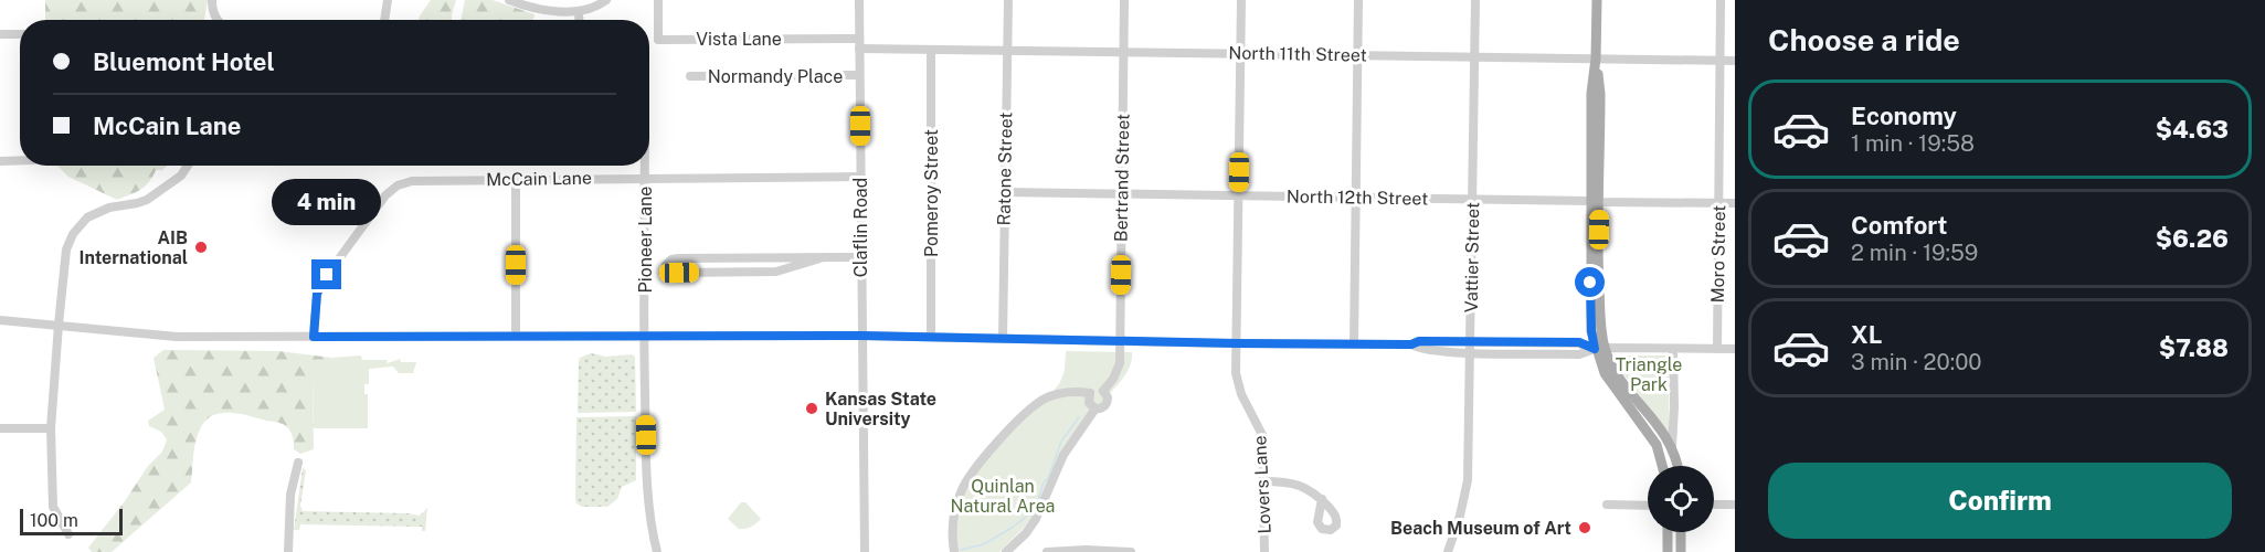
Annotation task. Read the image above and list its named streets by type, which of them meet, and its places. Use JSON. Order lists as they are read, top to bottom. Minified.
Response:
{"streets":{"street":["Vista Lane","North 11th Street","Normandy Place","Ratone Street","Bertrand Street","McCain Lane","Pomeroy Street","North 12th Street","Claflin Road","Pioneer Lane","Moro Street","Vattier Street","Lovers Lane"]},"crossings":[["Vista Lane","Claflin Road"],["North 11th Street","Ratone Street"],["North 11th Street","Bertrand Street"],["North 11th Street","Pomeroy Street"],["North 11th Street","Claflin Road"],["North 11th Street","Moro Street"],["North 11th Street","Vattier Street"],["North 11th Street","Lovers Lane"],["Normandy Place","Claflin Road"],["Ratone Street","North 12th Street"],["Bertrand Street","North 12th Street"],["McCain Lane","Claflin Road"],["McCain Lane","Pioneer Lane"],["North 12th Street","Moro Street"],["North 12th Street","Vattier Street"],["North 12th Street","Lovers Lane"]],"parks":["Triangle Park","Quinlan Natural Area"],"places":["AIB International","Kansas State University","Beach Museum of Art"],"scale_bar":"100 m","page":{"heading":"Choose a ride","banner":["Bluemont Hotel","McCain Lane"],"list":[{"name":"Economy","note":"1 min · 19:58","value":"$4.63"},{"name":"Comfort","note":"2 min · 19:59","value":"$6.26"},{"name":"XL","note":"3 min · 20:00","value":"$7.88"}],"bubble":"4 min","buttons":"Confirm","scale":"100 m"}}
